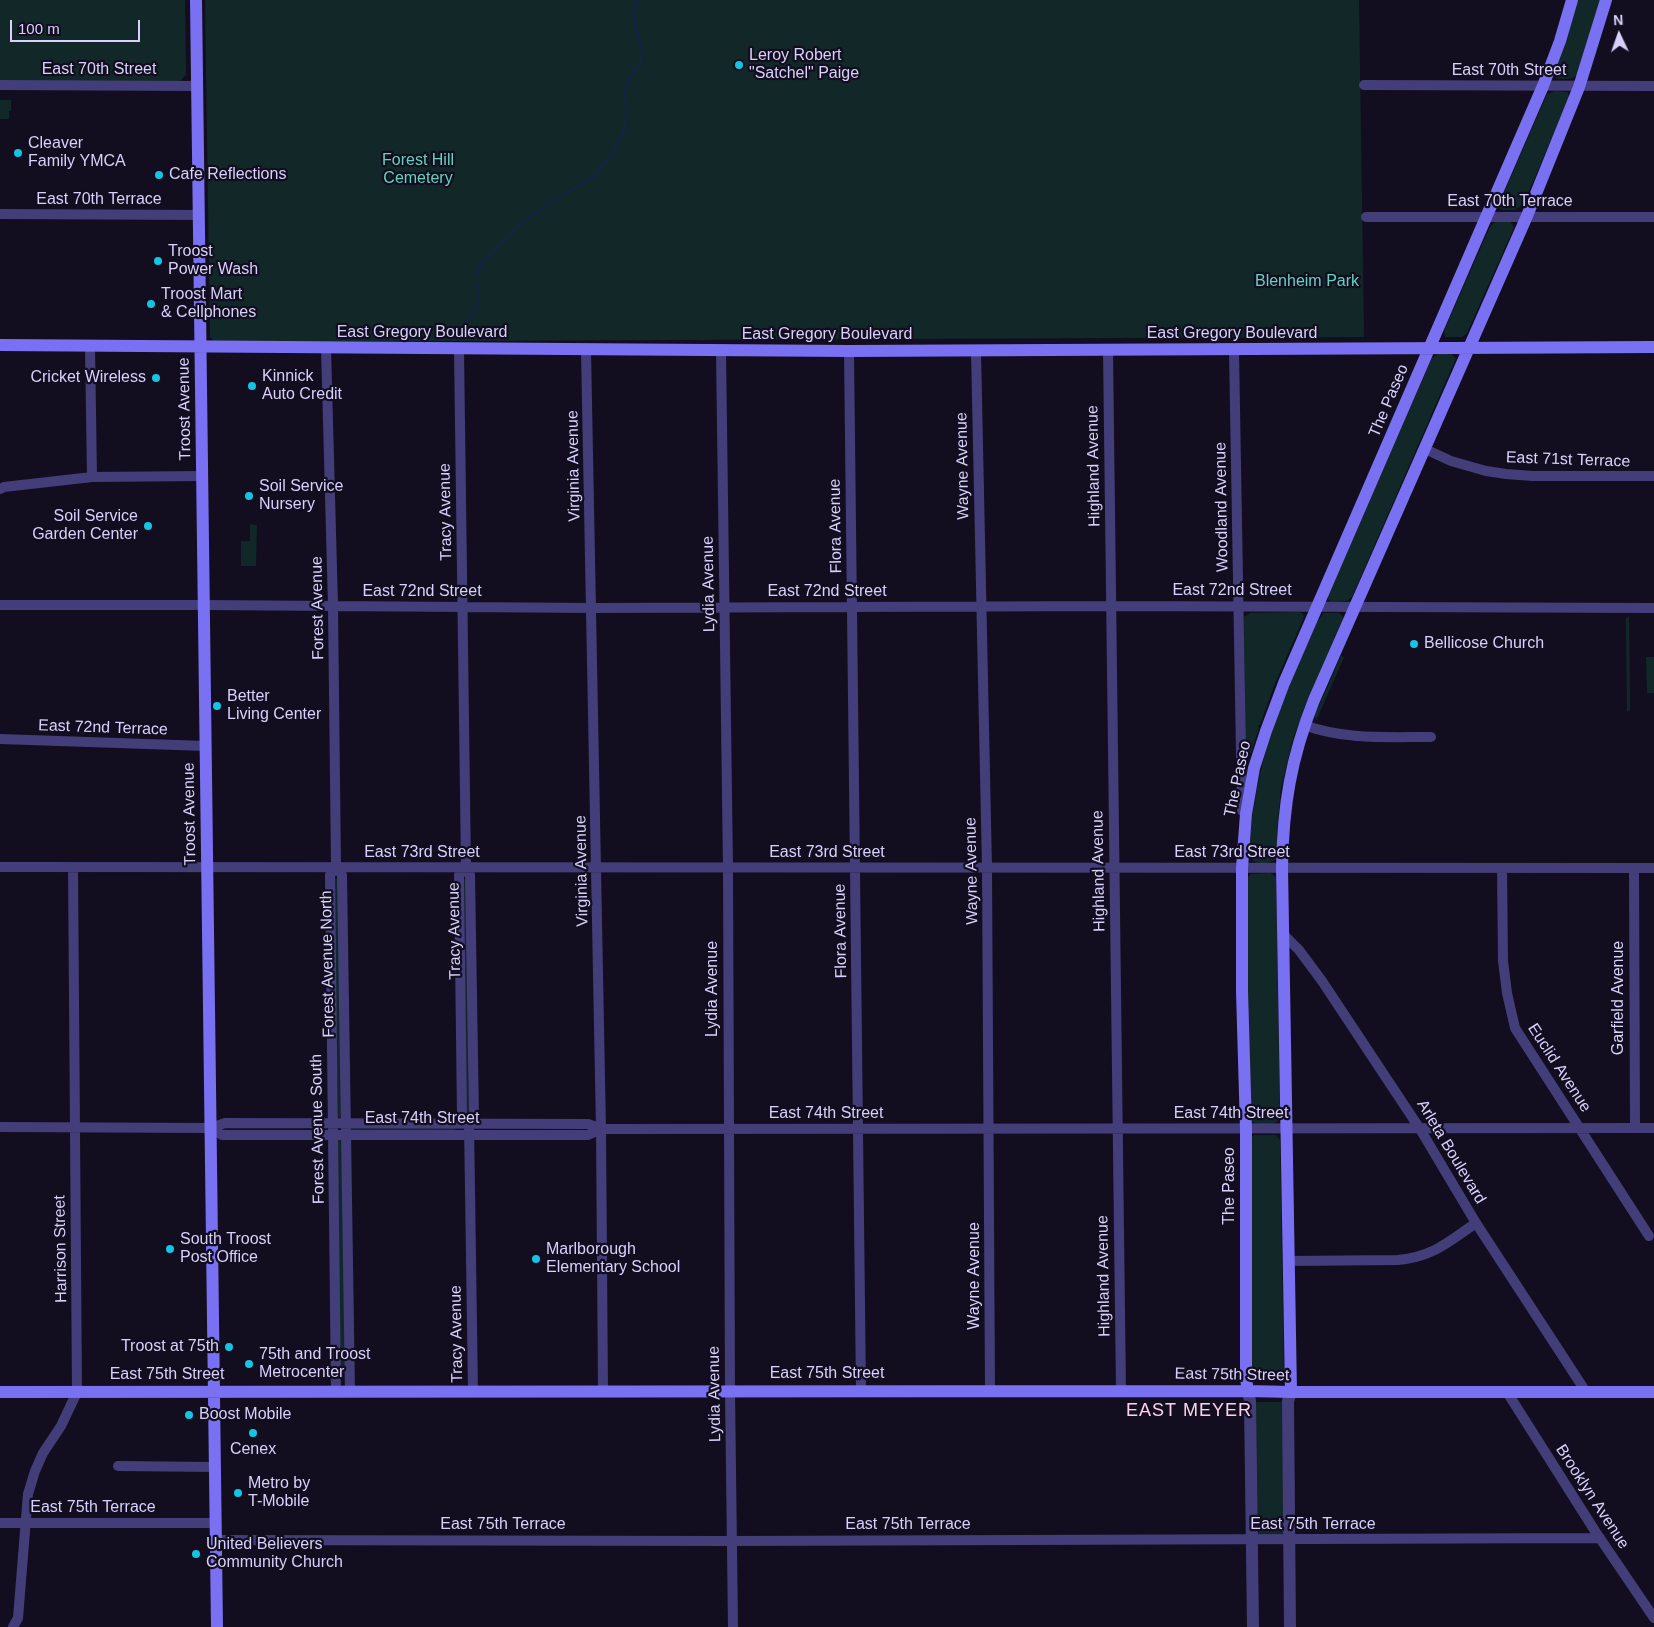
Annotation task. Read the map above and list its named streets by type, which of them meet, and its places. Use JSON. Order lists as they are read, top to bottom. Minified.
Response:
{"streets":{"main road":["East Gregory Boulevard","The Paseo","Troost Avenue","East 75th Street"],"street":["East 70th Street","East 70th Terrace","East 71st Terrace","Virginia Avenue","Wayne Avenue","Highland Avenue","Woodland Avenue","Tracy Avenue","Flora Avenue","Lydia Avenue","East 72nd Street","Forest Avenue","East 72nd Terrace","East 73rd Street","Forest Avenue North","Garfield Avenue","Euclid Avenue","East 74th Street","Forest Avenue South","Arleta Boulevard","Harrison Street","Brooklyn Avenue","East 75th Terrace"]},"crossings":[["East 70th Street","The Paseo"],["East 70th Street","Troost Avenue"],["East 70th Terrace","The Paseo"],["East 70th Terrace","Troost Avenue"],["East Gregory Boulevard","The Paseo"],["East Gregory Boulevard","Troost Avenue"],["East Gregory Boulevard","Virginia Avenue"],["East Gregory Boulevard","Wayne Avenue"],["East Gregory Boulevard","Highland Avenue"],["East Gregory Boulevard","Woodland Avenue"],["East Gregory Boulevard","Tracy Avenue"],["East Gregory Boulevard","Flora Avenue"],["East Gregory Boulevard","Lydia Avenue"],["East Gregory Boulevard","Forest Avenue"],["The Paseo","Woodland Avenue"],["The Paseo","East 72nd Street"],["The Paseo","East 73rd Street"],["The Paseo","East 74th Street"],["The Paseo","East 75th Street"],["The Paseo","East 75th Terrace"],["Troost Avenue","East 72nd Street"],["Troost Avenue","East 72nd Terrace"],["Troost Avenue","East 73rd Street"],["Troost Avenue","East 74th Street"],["Troost Avenue","East 75th Street"],["Troost Avenue","East 75th Terrace"],["Virginia Avenue","East 72nd Street"],["Virginia Avenue","East 73rd Street"],["Virginia Avenue","East 74th Street"],["Virginia Avenue","East 75th Street"],["Wayne Avenue","East 72nd Street"],["Wayne Avenue","East 73rd Street"],["Wayne Avenue","East 74th Street"],["Wayne Avenue","East 75th Street"],["Highland Avenue","East 72nd Street"],["Highland Avenue","East 73rd Street"],["Highland Avenue","East 74th Street"],["Highland Avenue","East 75th Street"],["Woodland Avenue","East 72nd Street"],["Tracy Avenue","East 72nd Street"],["Tracy Avenue","East 73rd Street"],["Tracy Avenue","East 74th Street"],["Tracy Avenue","East 75th Street"],["Flora Avenue","East 72nd Street"],["Flora Avenue","East 73rd Street"],["Flora Avenue","East 74th Street"],["Flora Avenue","East 75th Street"],["Lydia Avenue","East 72nd Street"],["Lydia Avenue","East 73rd Street"],["Lydia Avenue","East 74th Street"],["Lydia Avenue","East 75th Street"],["Lydia Avenue","East 75th Terrace"],["East 72nd Street","Forest Avenue"],["Forest Avenue","East 73rd Street"],["Forest Avenue","Forest Avenue North"],["Forest Avenue","Forest Avenue South"],["East 73rd Street","Forest Avenue North"],["East 73rd Street","Garfield Avenue"],["East 73rd Street","Euclid Avenue"],["East 73rd Street","Forest Avenue South"],["East 73rd Street","Harrison Street"],["Forest Avenue North","East 74th Street"],["Forest Avenue North","Forest Avenue South"],["Forest Avenue North","East 75th Street"],["Garfield Avenue","East 74th Street"],["Euclid Avenue","East 74th Street"],["East 74th Street","Forest Avenue South"],["East 74th Street","Arleta Boulevard"],["East 74th Street","Harrison Street"],["Forest Avenue South","East 75th Street"],["Arleta Boulevard","East 75th Street"],["Harrison Street","East 75th Street"],["Harrison Street","East 75th Terrace"],["East 75th Street","Brooklyn Avenue"],["Brooklyn Avenue","East 75th Terrace"]],"districts":["EAST MEYER"],"parks":["Forest Hill Cemetery","Blenheim Park"],"places":["Leroy Robert \"Satchel\" Paige","Cleaver Family YMCA","Cafe Reflections","Troost Power Wash","Troost Mart & Cellphones","Cricket Wireless","Kinnick Auto Credit","Soil Service Nursery","Soil Service Garden Center","Bellicose Church","Better Living Center","South Troost Post Office","Marlborough Elementary School","Troost at 75th","75th and Troost Metrocenter","Boost Mobile","Cenex","Metro by T-Mobile","United Believers Community Church"],"scale_bar":"100 m","north":"top"}
